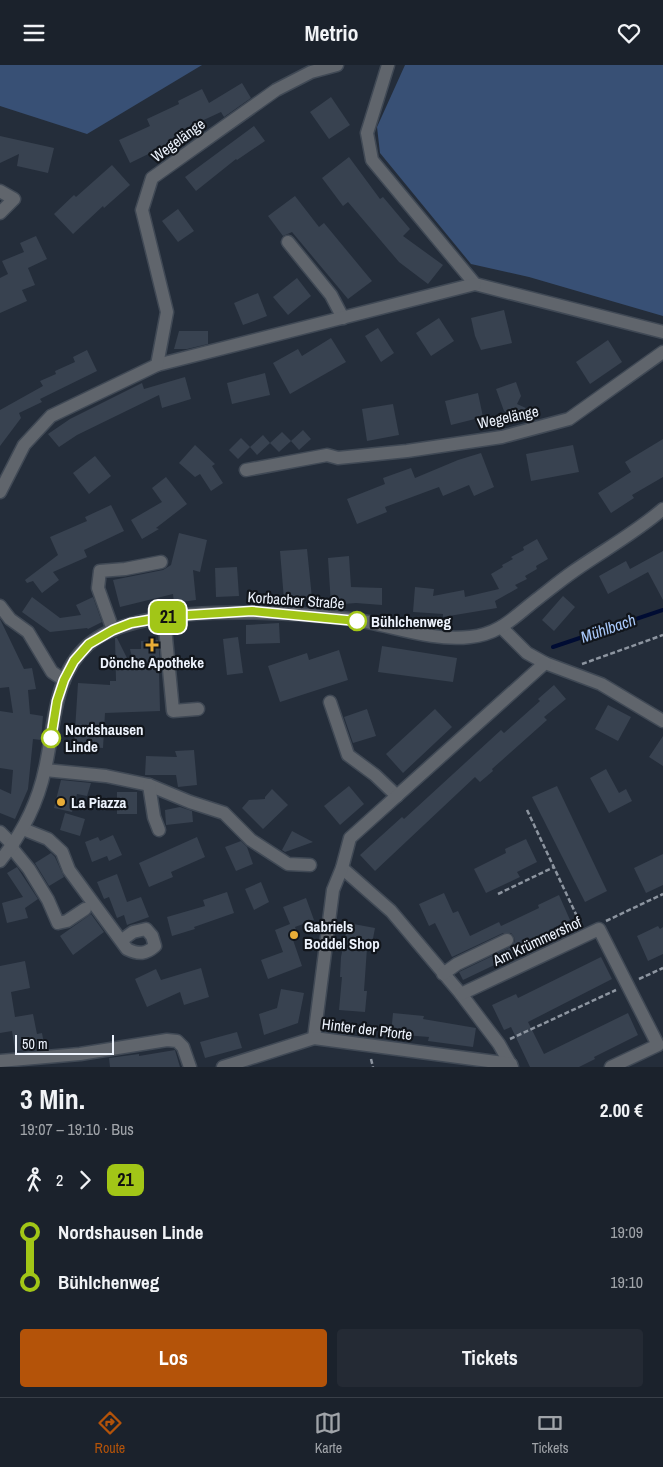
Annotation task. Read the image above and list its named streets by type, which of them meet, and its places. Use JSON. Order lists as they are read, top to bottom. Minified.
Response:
{"streets":{"street":["Wegelänge","Korbacher Straße","Am Krümmershof","Hinter der Pforte"]},"water":["Mühlbach"],"places":{"other":["Bühlchenweg","Nordshausen Linde","La Piazza","Gabriels Boddel Shop"],"health":["Dönche Apotheke"]},"lines":["bus line 21"],"scale_bar":"50 m","page":{"header":"Metrio","on_map":"21","scale":"50 m","heading":["3 Min.","19:07 – 19:10 · Bus","2.00 €"],"legs":["2","21"],"list":[{"name":"Nordshausen Linde","value":"19:09"},{"name":"Bühlchenweg","value":"19:10"}],"buttons":["Los","Tickets"],"tabs":["Route","Karte","Tickets"]}}
